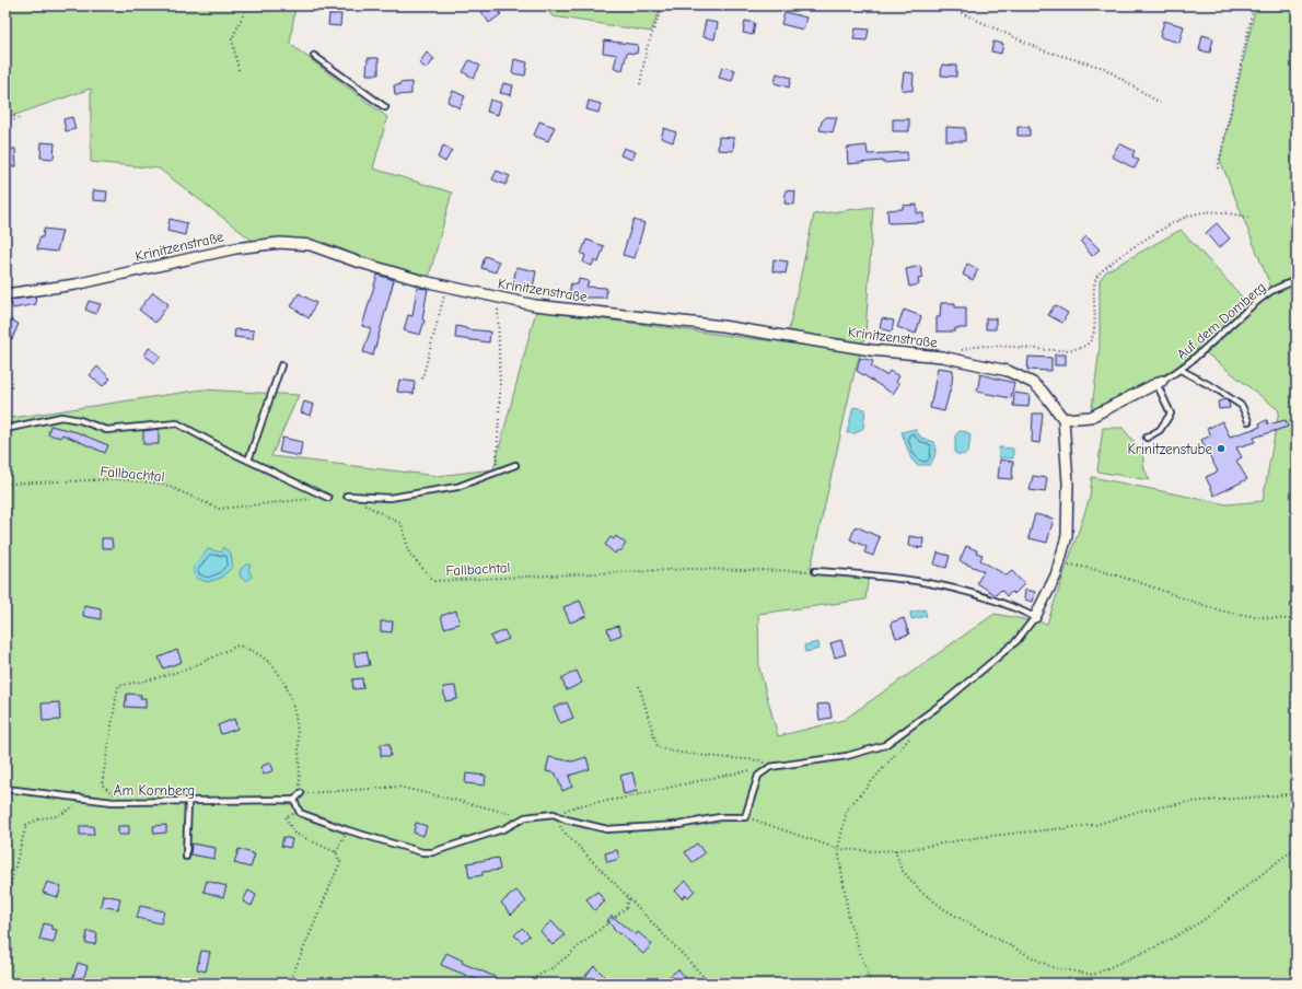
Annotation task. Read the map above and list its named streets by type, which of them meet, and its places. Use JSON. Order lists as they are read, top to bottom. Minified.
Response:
{"streets":{"street":["Krinitzenstraße"],"lane":["Auf dem Domberg","Am Kornberg"],"path":["Fallbachtal"]},"places":["Krinitzenstube"]}
